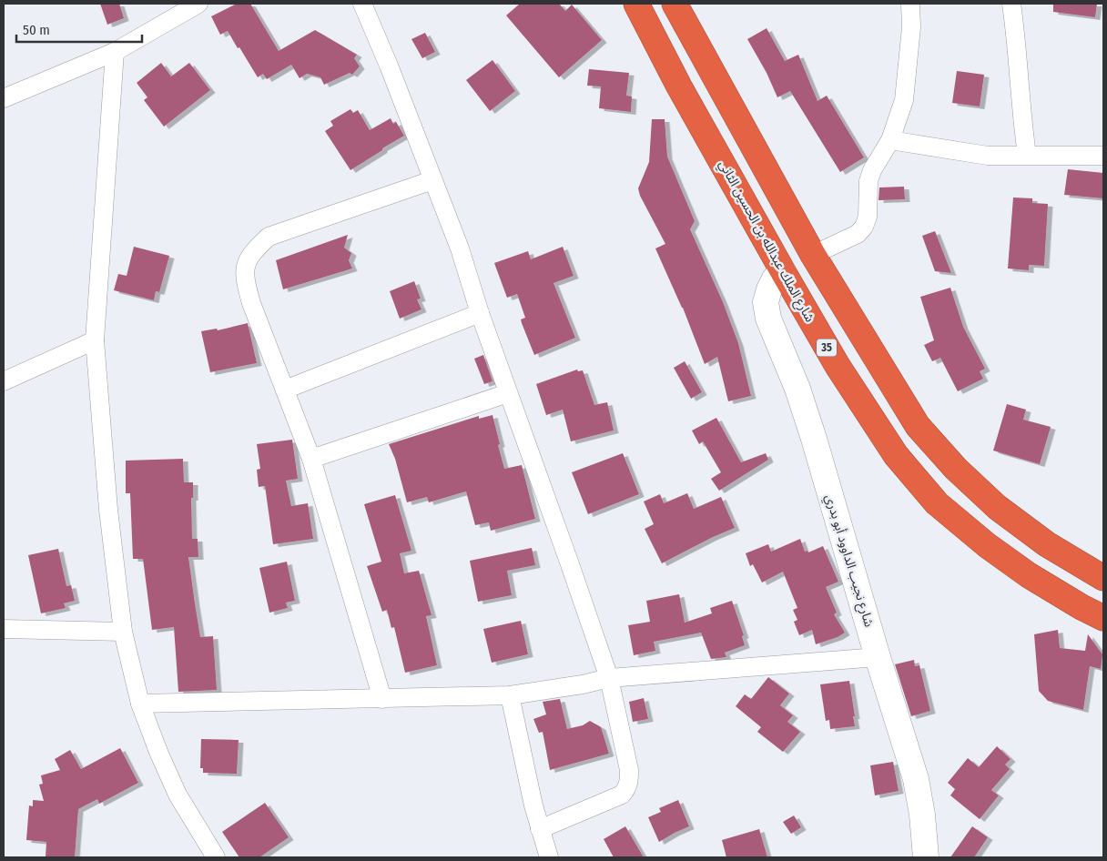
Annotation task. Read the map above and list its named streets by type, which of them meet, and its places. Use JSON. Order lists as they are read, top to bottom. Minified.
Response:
{"streets":{"highway":["شارع الملك عبدالله بن الحسين الثاني","35"],"street":["شارع نجيب الداوود أبو بدري"]},"crossings":[["شارع الملك عبدالله بن الحسين الثاني","شارع نجيب الداوود أبو بدري"]],"scale_bar":"50 m"}
